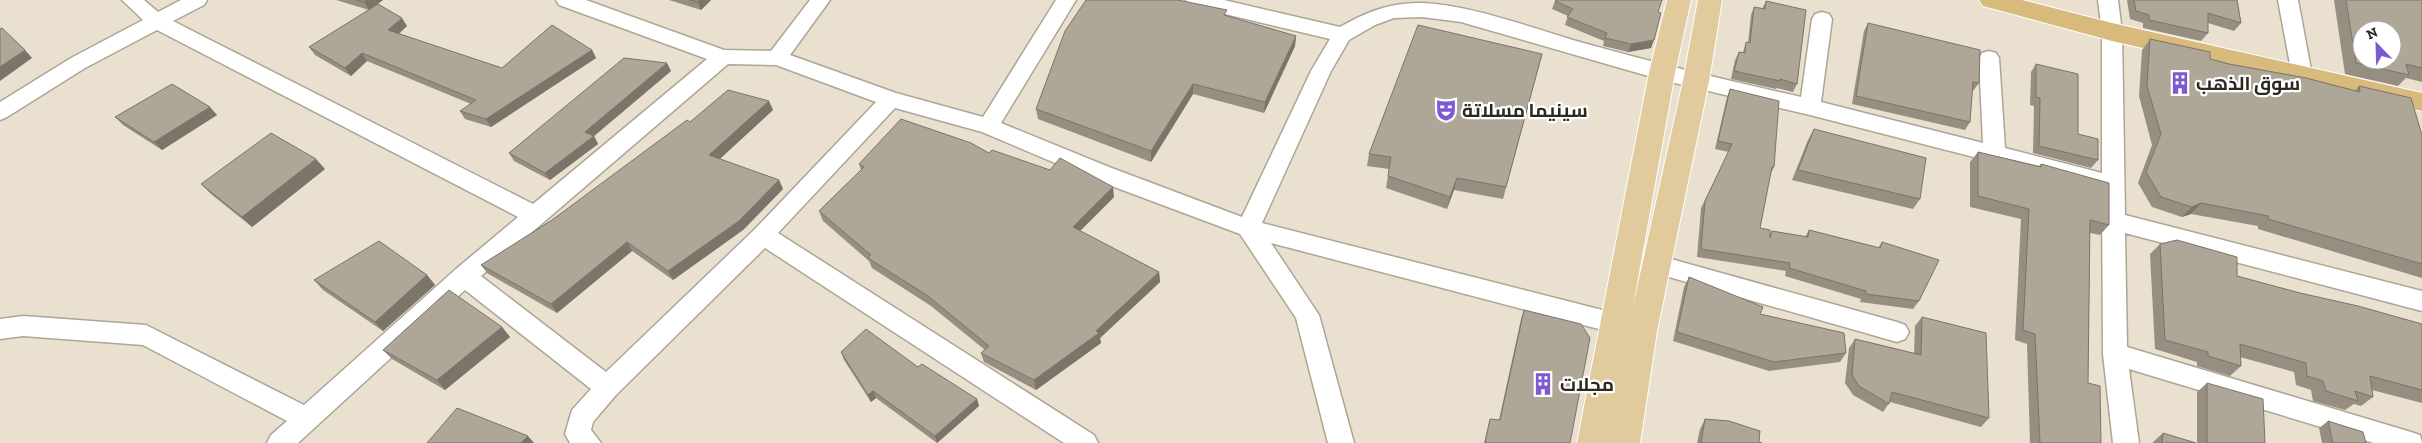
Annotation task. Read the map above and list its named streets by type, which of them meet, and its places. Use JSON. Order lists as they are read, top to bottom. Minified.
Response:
{"places":{"building":["سوق الذهب","مجلات"],"theatre":["سينيما مسلاتة"]},"north":"top left"}
